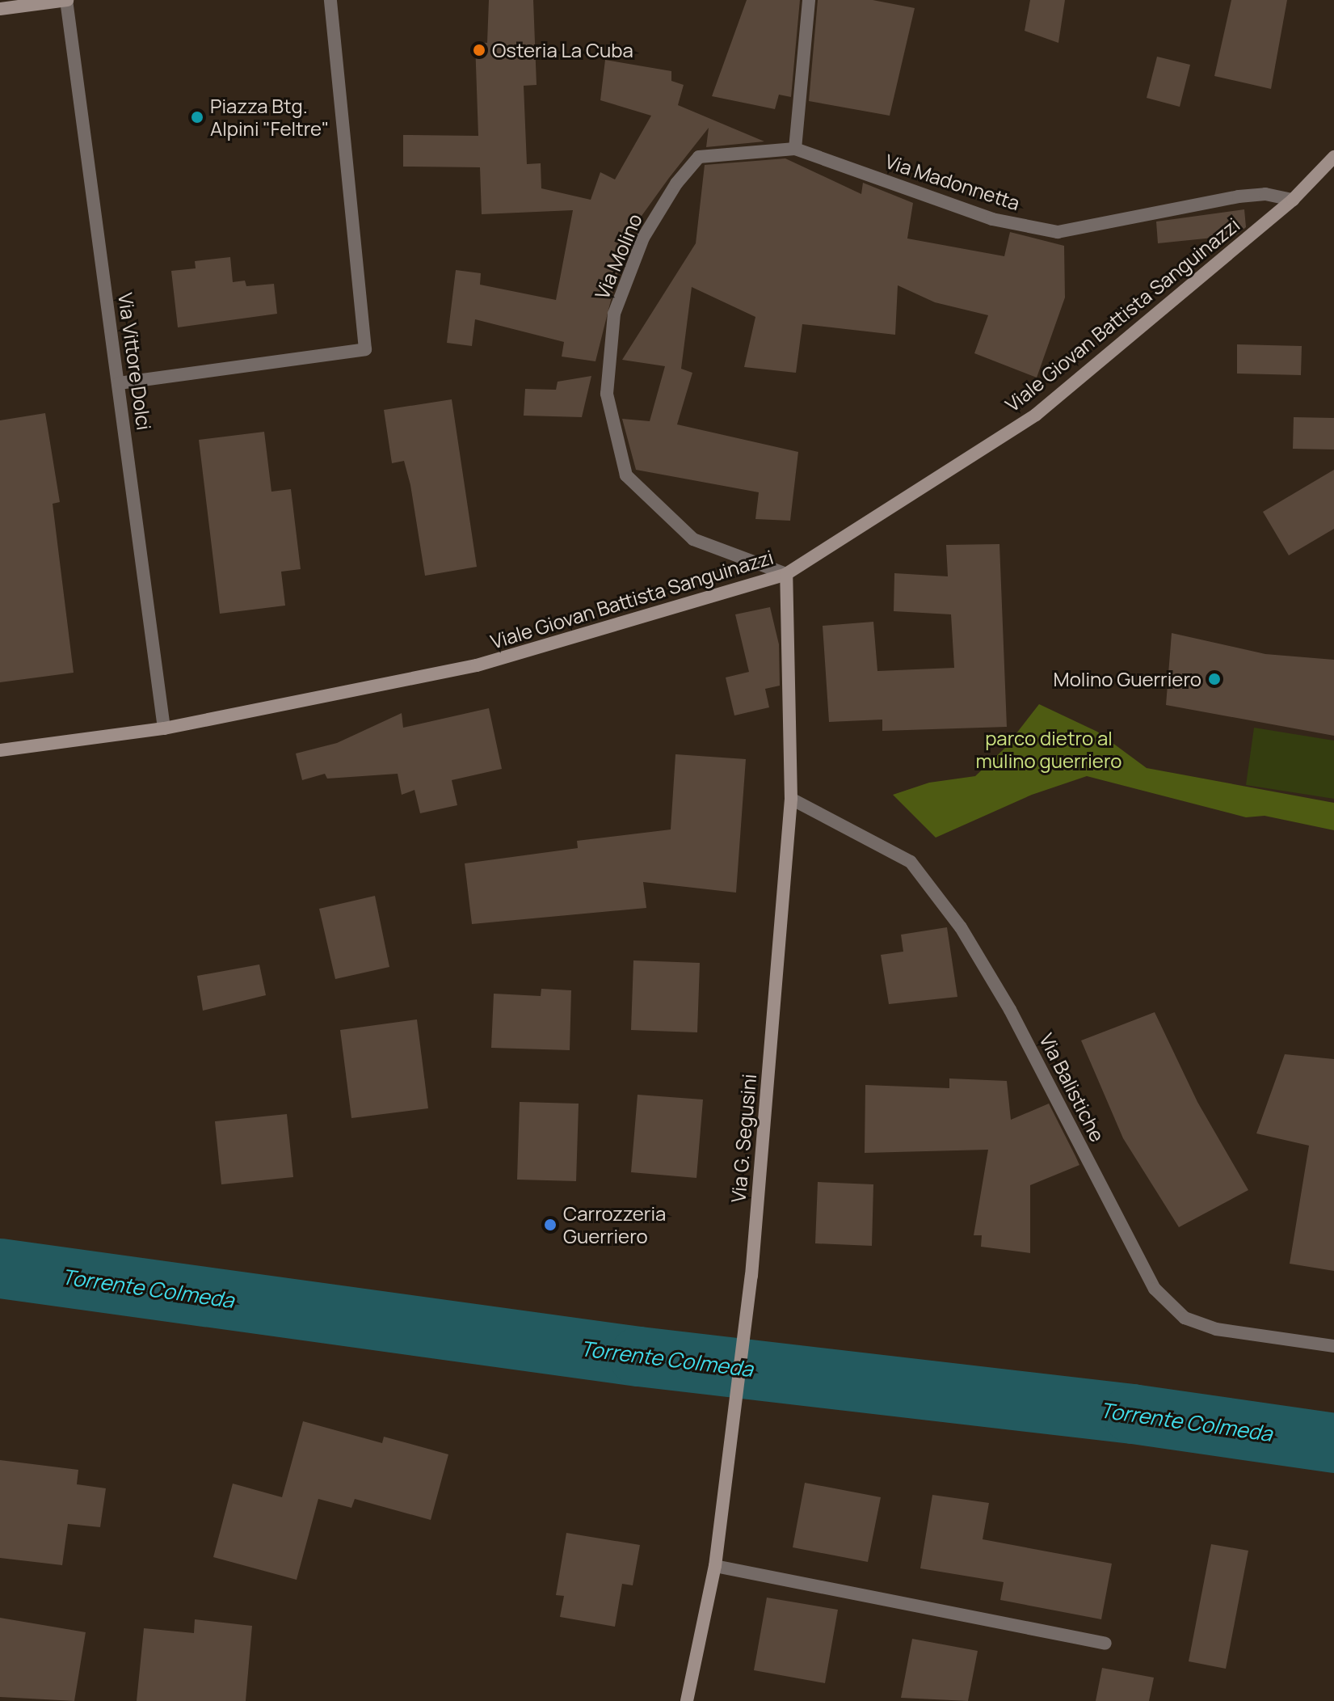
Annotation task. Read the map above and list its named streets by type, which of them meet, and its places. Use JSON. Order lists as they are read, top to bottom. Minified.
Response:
{"streets":{"street":["Via Madonnetta","Via Molino","Viale Giovan Battista Sanguinazzi","Via Vittore Dolci","Via Balistiche","Via G. Segusini"]},"crossings":[["Via Madonnetta","Via Molino"],["Via Madonnetta","Viale Giovan Battista Sanguinazzi"],["Via Molino","Viale Giovan Battista Sanguinazzi"],["Via Molino","Via G. Segusini"],["Viale Giovan Battista Sanguinazzi","Via Vittore Dolci"],["Viale Giovan Battista Sanguinazzi","Via G. Segusini"],["Via Balistiche","Via G. Segusini"]],"water":["Torrente Colmeda"],"parks":["parco dietro al mulino guerriero"],"places":["Osteria La Cuba","Piazza Btg. Alpini \"Feltre\"","Molino Guerriero","Carrozzeria Guerriero"]}
